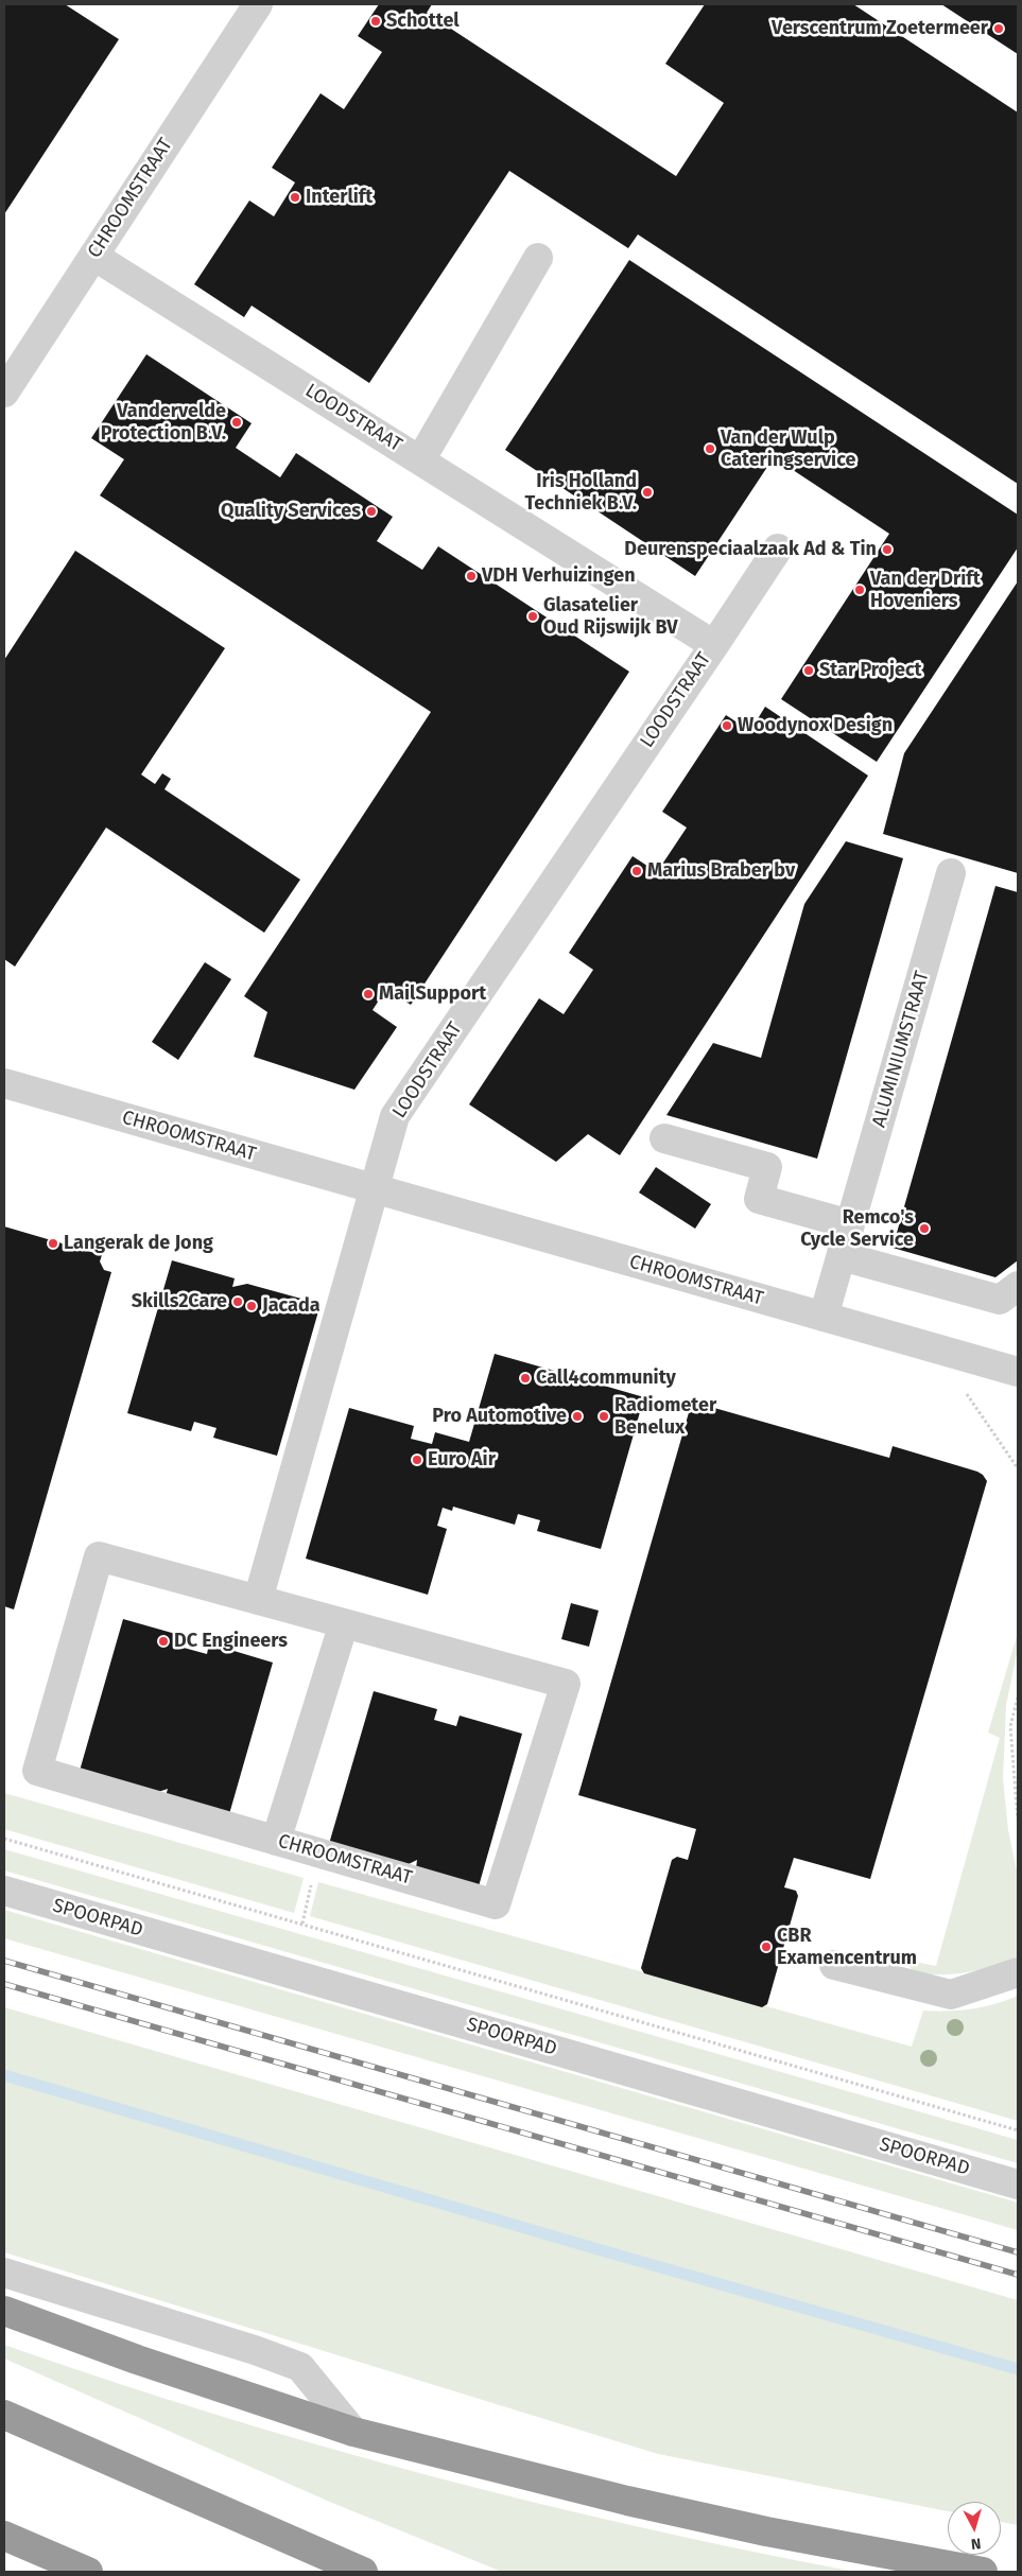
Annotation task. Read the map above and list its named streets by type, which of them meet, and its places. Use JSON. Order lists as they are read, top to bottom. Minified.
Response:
{"streets":{"street":["CHROOMSTRAAT","LOODSTRAAT","ALUMINIUMSTRAAT","SPOORPAD"]},"crossings":[["CHROOMSTRAAT","LOODSTRAAT"],["CHROOMSTRAAT","ALUMINIUMSTRAAT"]],"places":["Schottel","Verscentrum Zoetermeer","Interlift","Vandervelde Protection B.V.","Van der Wulp Cateringservice","Iris Holland Techniek B.V.","Quality Services","Deurenspeciaalzaak Ad & Tin","VDH Verhuizingen","Van der Drift Hoveniers","Glasatelier Oud Rijswijk BV","Star Project","Woodynox Design","Marius Braber bv","MailSupport","Remco's Cycle Service","Langerak de Jong","Skills2Care","Jacada","Call4community","Pro Automotive","Radiometer Benelux","Euro Air","DC Engineers","CBR Examencentrum"],"north":"bottom"}
